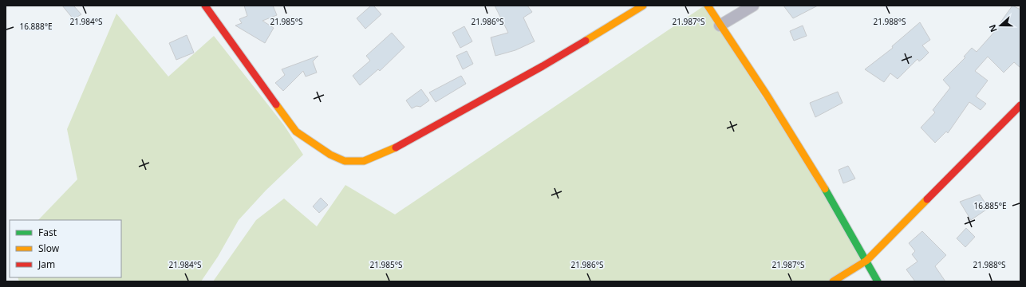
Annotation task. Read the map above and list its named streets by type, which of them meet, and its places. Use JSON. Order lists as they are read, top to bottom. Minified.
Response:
{"legend":["Fast","Slow","Jam"],"north":"left","coordinates":["21.988°S","21.984°S","21.985°S","21.986°S","21.987°S","16.888°E","16.885°E"]}
